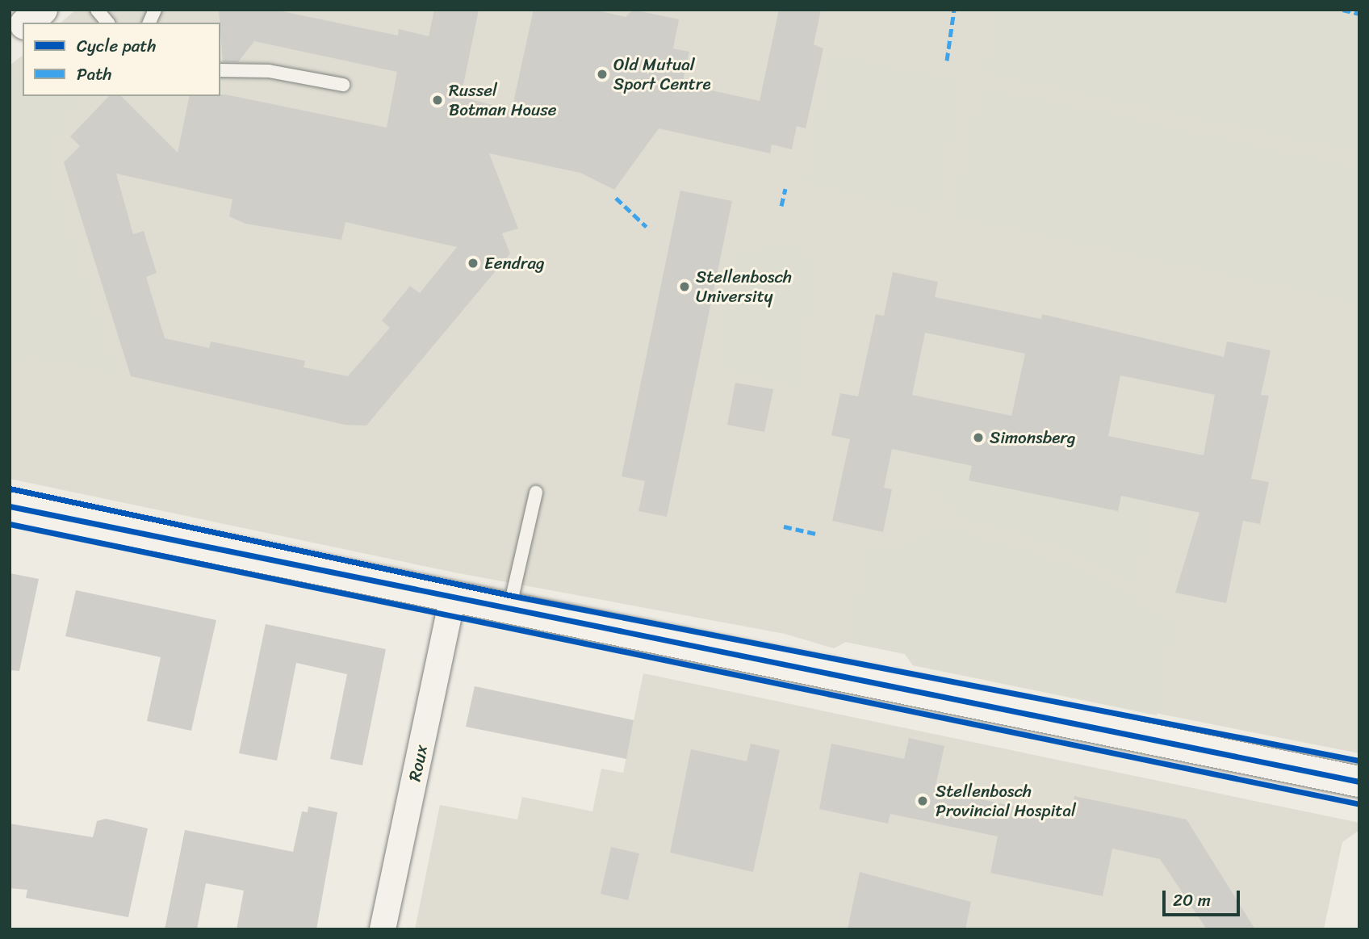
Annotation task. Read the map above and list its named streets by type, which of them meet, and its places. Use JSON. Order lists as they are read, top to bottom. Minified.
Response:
{"streets":{"street":["Roux"]},"places":["Old Mutual Sport Centre","Russel Botman House","Eendrag","Stellenbosch University","Simonsberg","Stellenbosch Provincial Hospital"],"legend":["Cycle path","Path"],"scale_bar":"20 m"}
